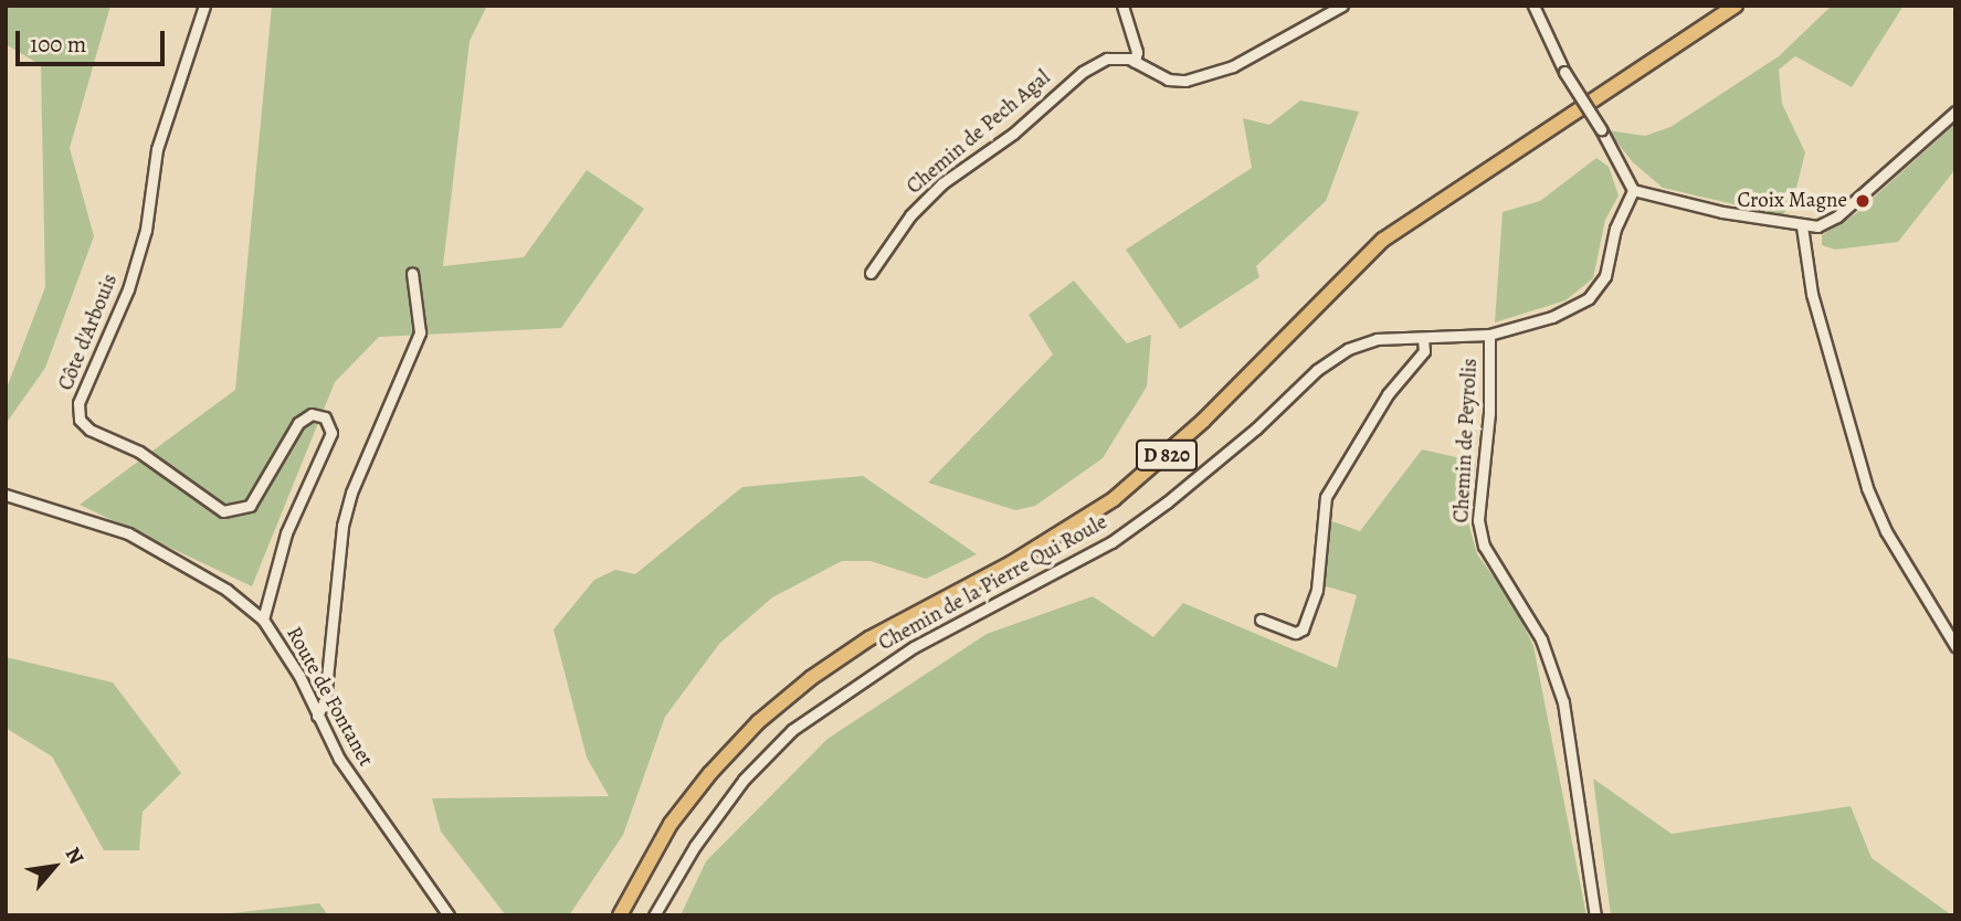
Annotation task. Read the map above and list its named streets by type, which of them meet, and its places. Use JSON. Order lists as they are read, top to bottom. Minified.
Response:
{"streets":{"main road":["D 820"],"street":["Chemin de Pech Agal","Côte d'Arbouis","Chemin de Peyrolis","Chemin de la Pierre Qui Roule","Route de Fontanet"]},"crossings":[["Côte d'Arbouis","Route de Fontanet"],["Chemin de Peyrolis","Chemin de la Pierre Qui Roule"]],"places":["Croix Magne"],"scale_bar":"100 m","north":"top right"}
